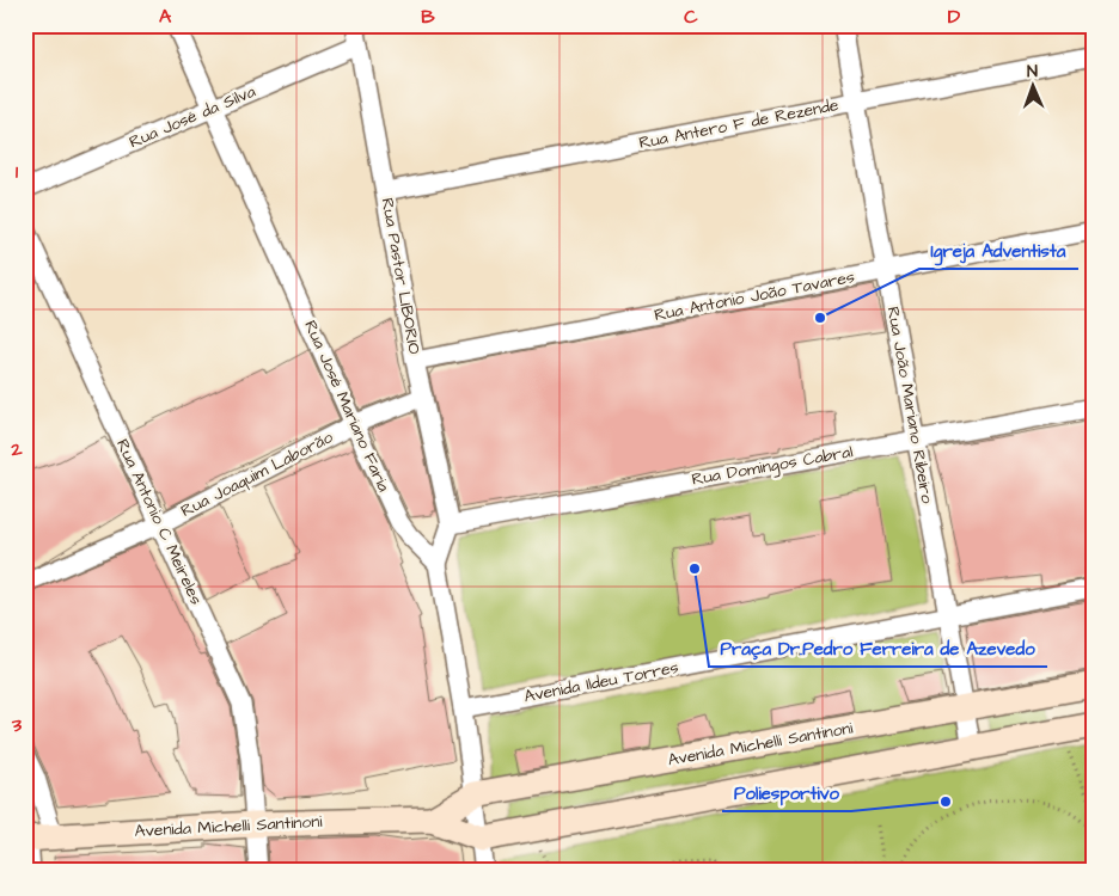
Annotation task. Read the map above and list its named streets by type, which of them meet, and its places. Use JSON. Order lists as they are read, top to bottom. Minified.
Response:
{"streets":{"street":["Rua José da Silva","Rua Antero F de Rezende","Rua Pastor LIBORIO","Rua Antonio João Tavares","Rua João Mariano Ribeiro","Rua José Mariano Faria","Rua Domingos Cabral","Rua Joaquim Laborão","Rua Antonio C Meireles","Avenida Ildeu Torres","Avenida Michelli Santinoni"]},"crossings":[["Rua José da Silva","Rua Pastor LIBORIO"],["Rua José da Silva","Rua José Mariano Faria"],["Rua Antero F de Rezende","Rua Pastor LIBORIO"],["Rua Antero F de Rezende","Rua João Mariano Ribeiro"],["Rua Pastor LIBORIO","Rua Antonio João Tavares"],["Rua Pastor LIBORIO","Rua Domingos Cabral"],["Rua Pastor LIBORIO","Rua Joaquim Laborão"],["Rua Antonio João Tavares","Rua João Mariano Ribeiro"],["Rua João Mariano Ribeiro","Rua Domingos Cabral"],["Rua João Mariano Ribeiro","Avenida Ildeu Torres"],["Rua João Mariano Ribeiro","Avenida Michelli Santinoni"],["Rua José Mariano Faria","Rua Joaquim Laborão"],["Rua Joaquim Laborão","Rua Antonio C Meireles"],["Rua Antonio C Meireles","Avenida Michelli Santinoni"]],"places":["Igreja Adventista","Praça Dr.Pedro Ferreira de Azevedo","Poliesportivo"],"north":"top","grid":{"columns":["A","B","C","D"],"rows":["1","2","3"]}}
